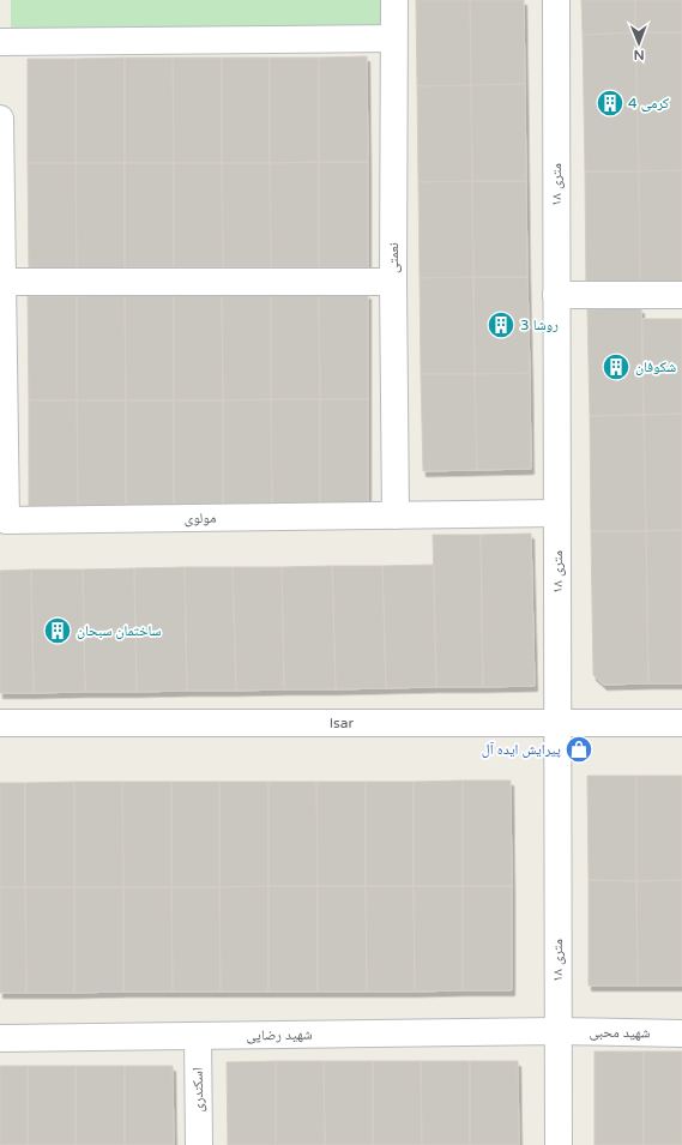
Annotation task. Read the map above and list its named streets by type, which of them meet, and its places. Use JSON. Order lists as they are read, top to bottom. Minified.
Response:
{"streets":{"street":["۱۸ متری","نعمتی","مولوی","Isar","شهید محبی","شهید رضایی","اسکندری"]},"crossings":[["۱۸ متری","مولوی"],["۱۸ متری","Isar"],["۱۸ متری","شهید محبی"],["۱۸ متری","شهید رضایی"],["نعمتی","مولوی"],["شهید محبی","شهید رضایی"],["شهید رضایی","اسکندری"]],"places":{"building":["کرمی 4","روشا 3","شکوفان","ساختمان سبحان"],"shop":["پیرایش ایده آل"]},"north":"bottom"}
